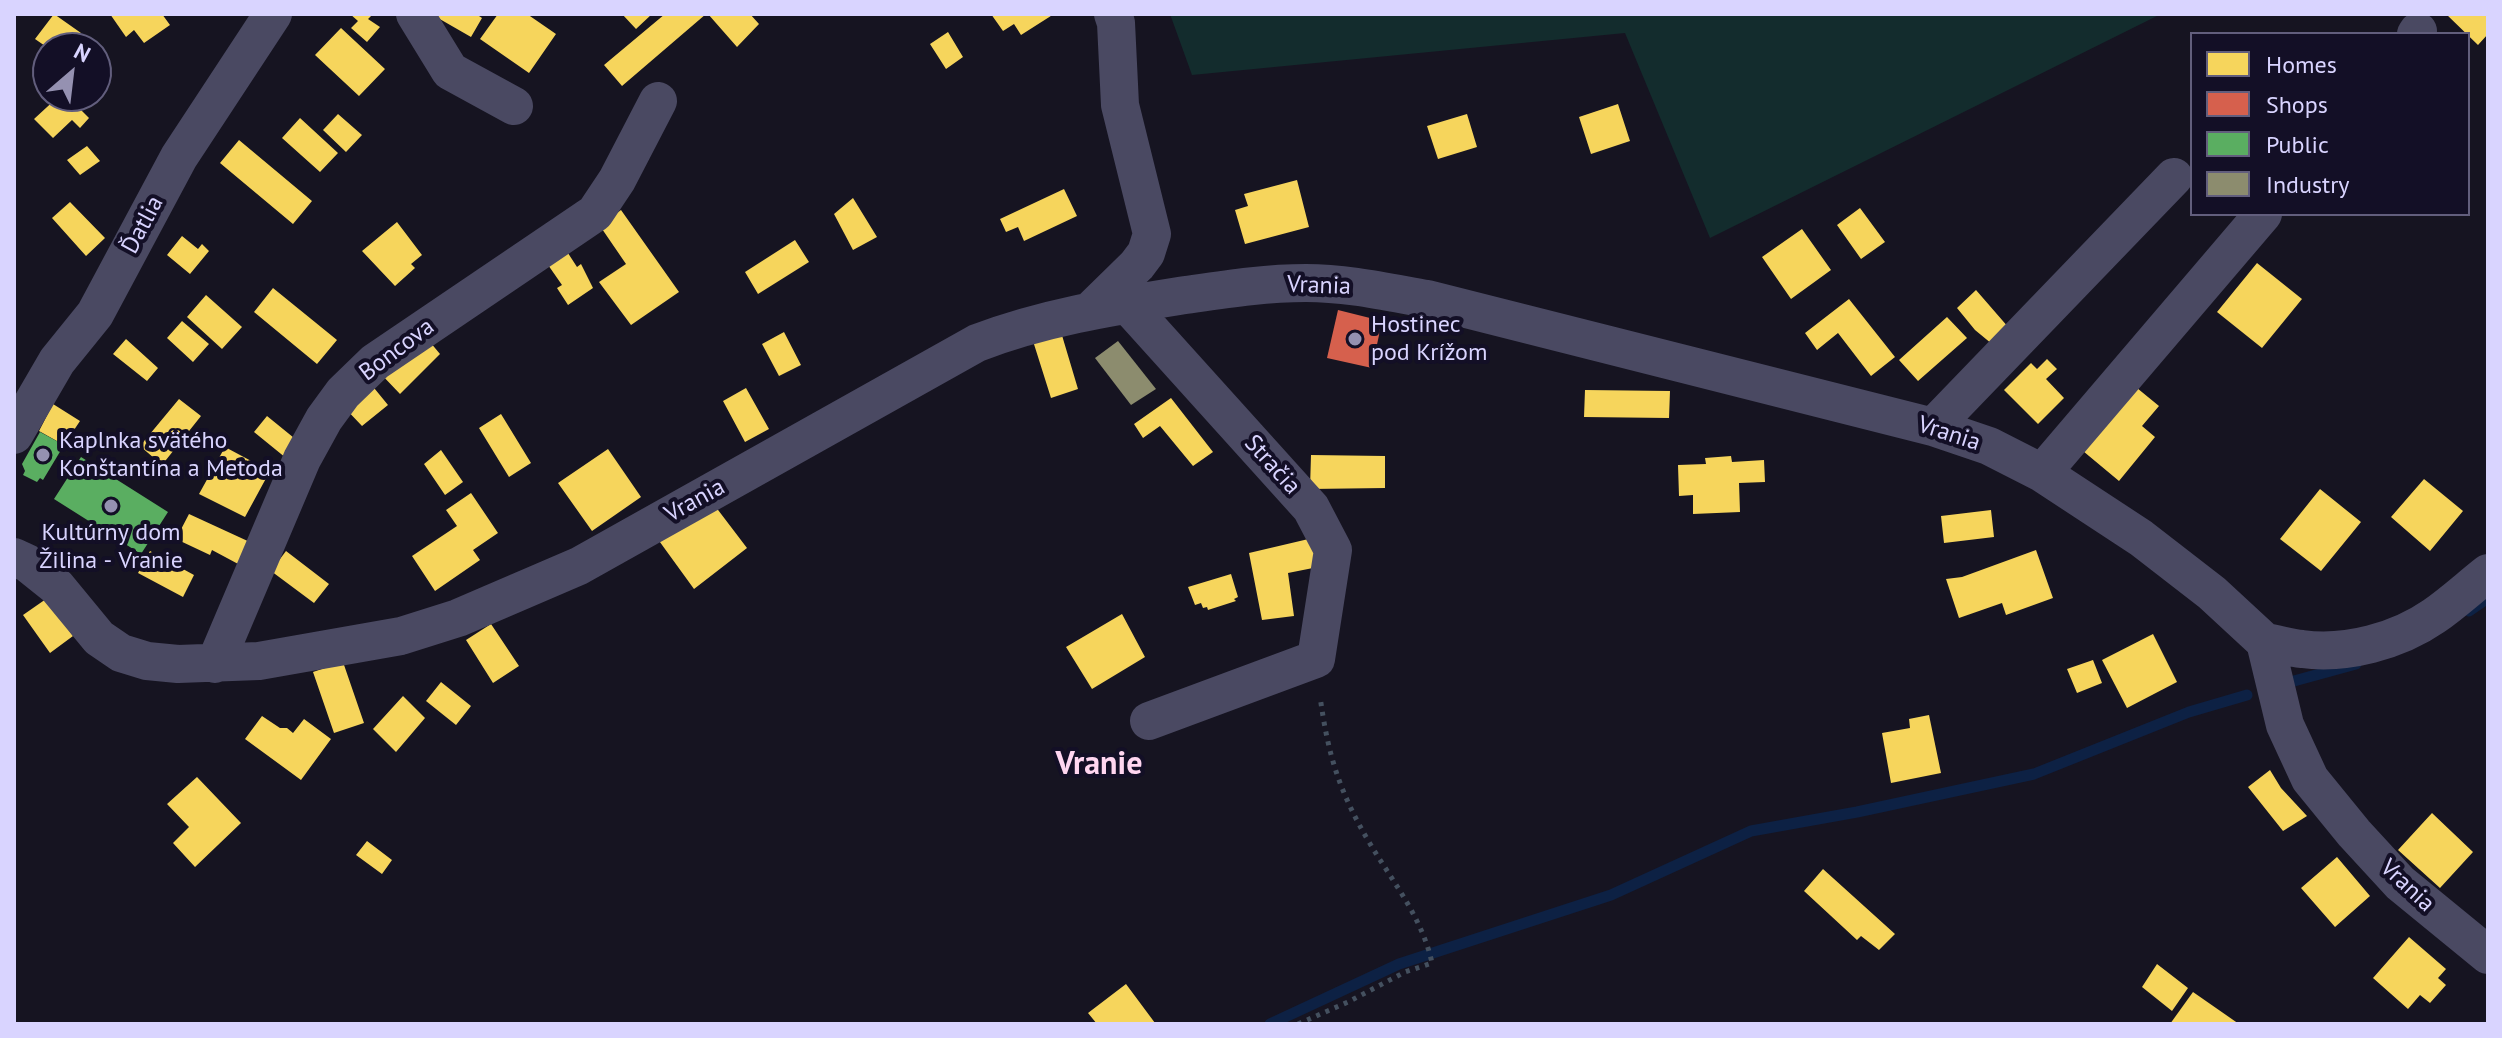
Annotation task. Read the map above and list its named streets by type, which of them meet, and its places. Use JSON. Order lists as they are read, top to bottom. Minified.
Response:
{"streets":{"street":["Ďatlia","Vrania","Boncova","Stračia"]},"crossings":[["Vrania","Boncova"],["Vrania","Stračia"]],"districts":["Vranie"],"places":["Hostinec pod Krížom","Kaplnka svätého Konštantína a Metoda","Kultúrny dom Žilina - Vranie"],"legend":["Homes","Shops","Public","Industry"],"north":"top right"}
